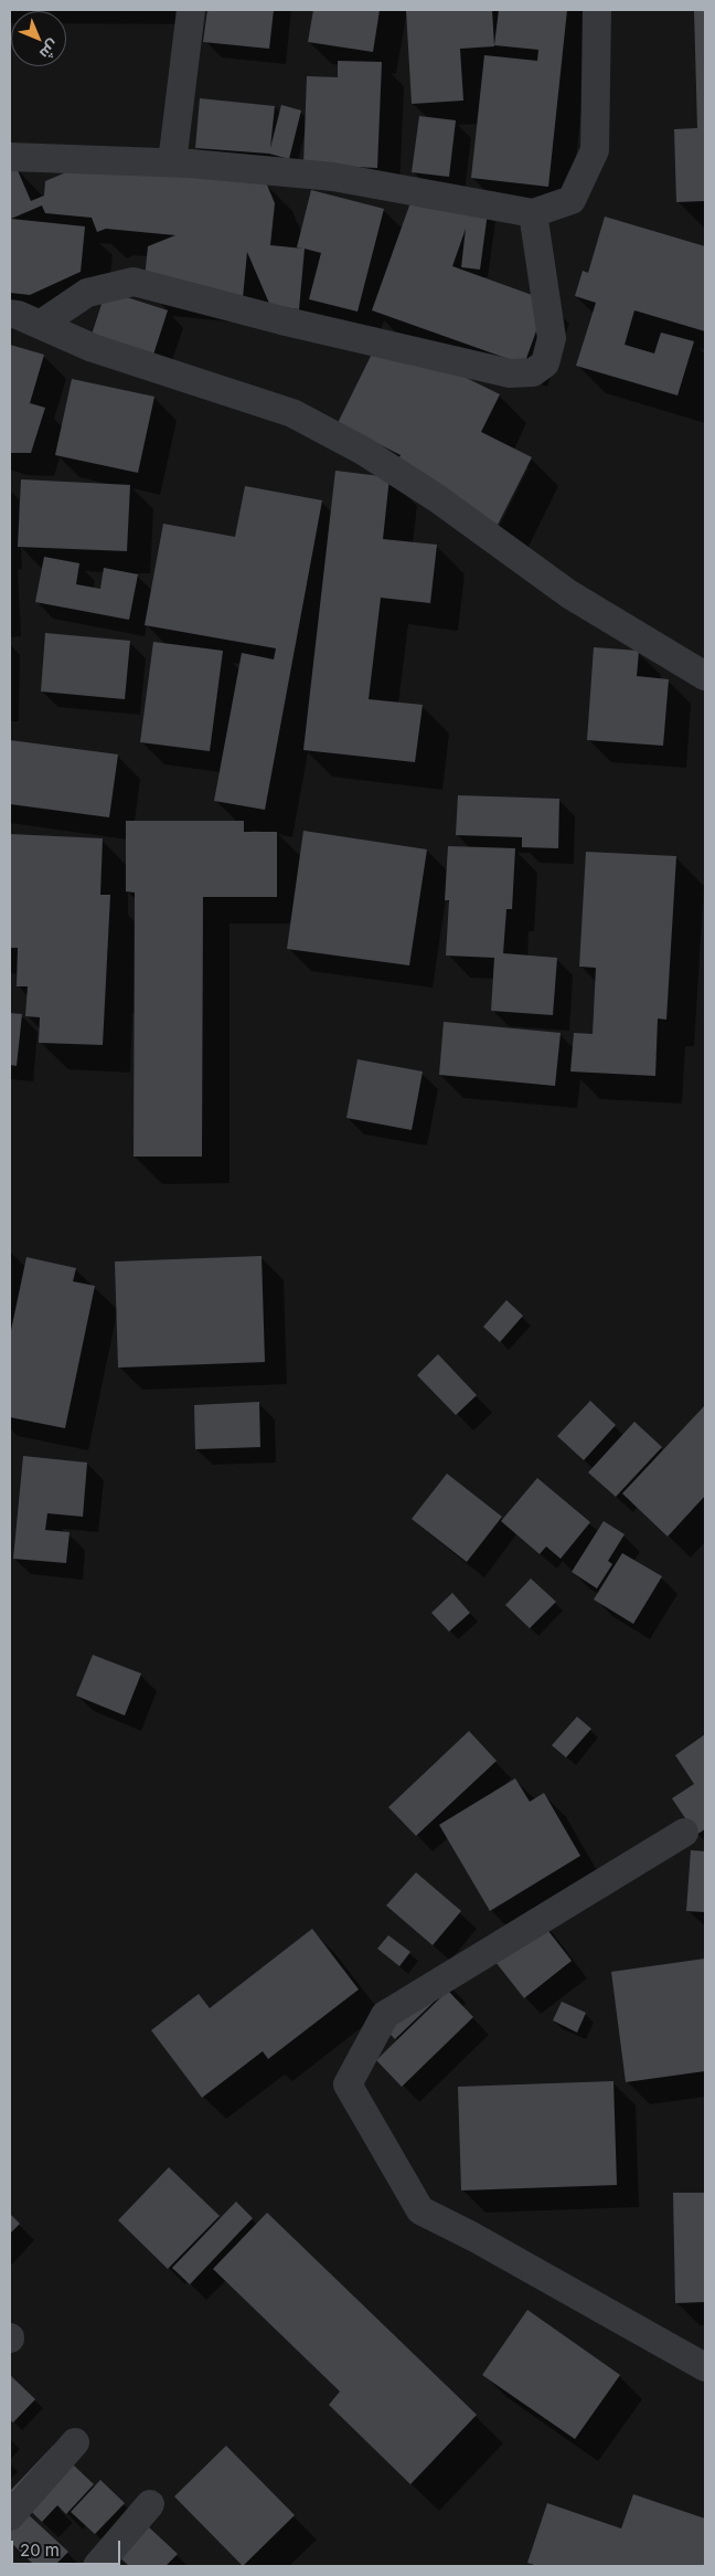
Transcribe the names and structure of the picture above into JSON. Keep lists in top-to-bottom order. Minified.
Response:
{"scale_bar":"20 m","north":"bottom right"}
